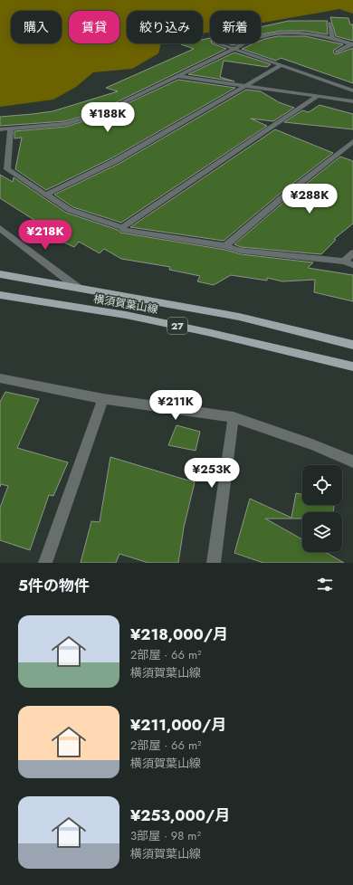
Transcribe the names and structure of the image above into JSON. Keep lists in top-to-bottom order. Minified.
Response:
{"streets":{"main road":["横須賀葉山線","27"]},"page":{"chip":["購入","賃貸","絞り込み","新着"],"price":["¥188K","¥288K","¥218K","¥211K","¥253K"],"heading":"5件の物件","list":[{"name":"¥218,000/月","note":"2部屋 · 66 m² · 横須賀葉山線"},{"name":"¥211,000/月","note":"2部屋 · 66 m² · 横須賀葉山線"},{"name":"¥253,000/月","note":"3部屋 · 98 m² · 横須賀葉山線"}]}}
